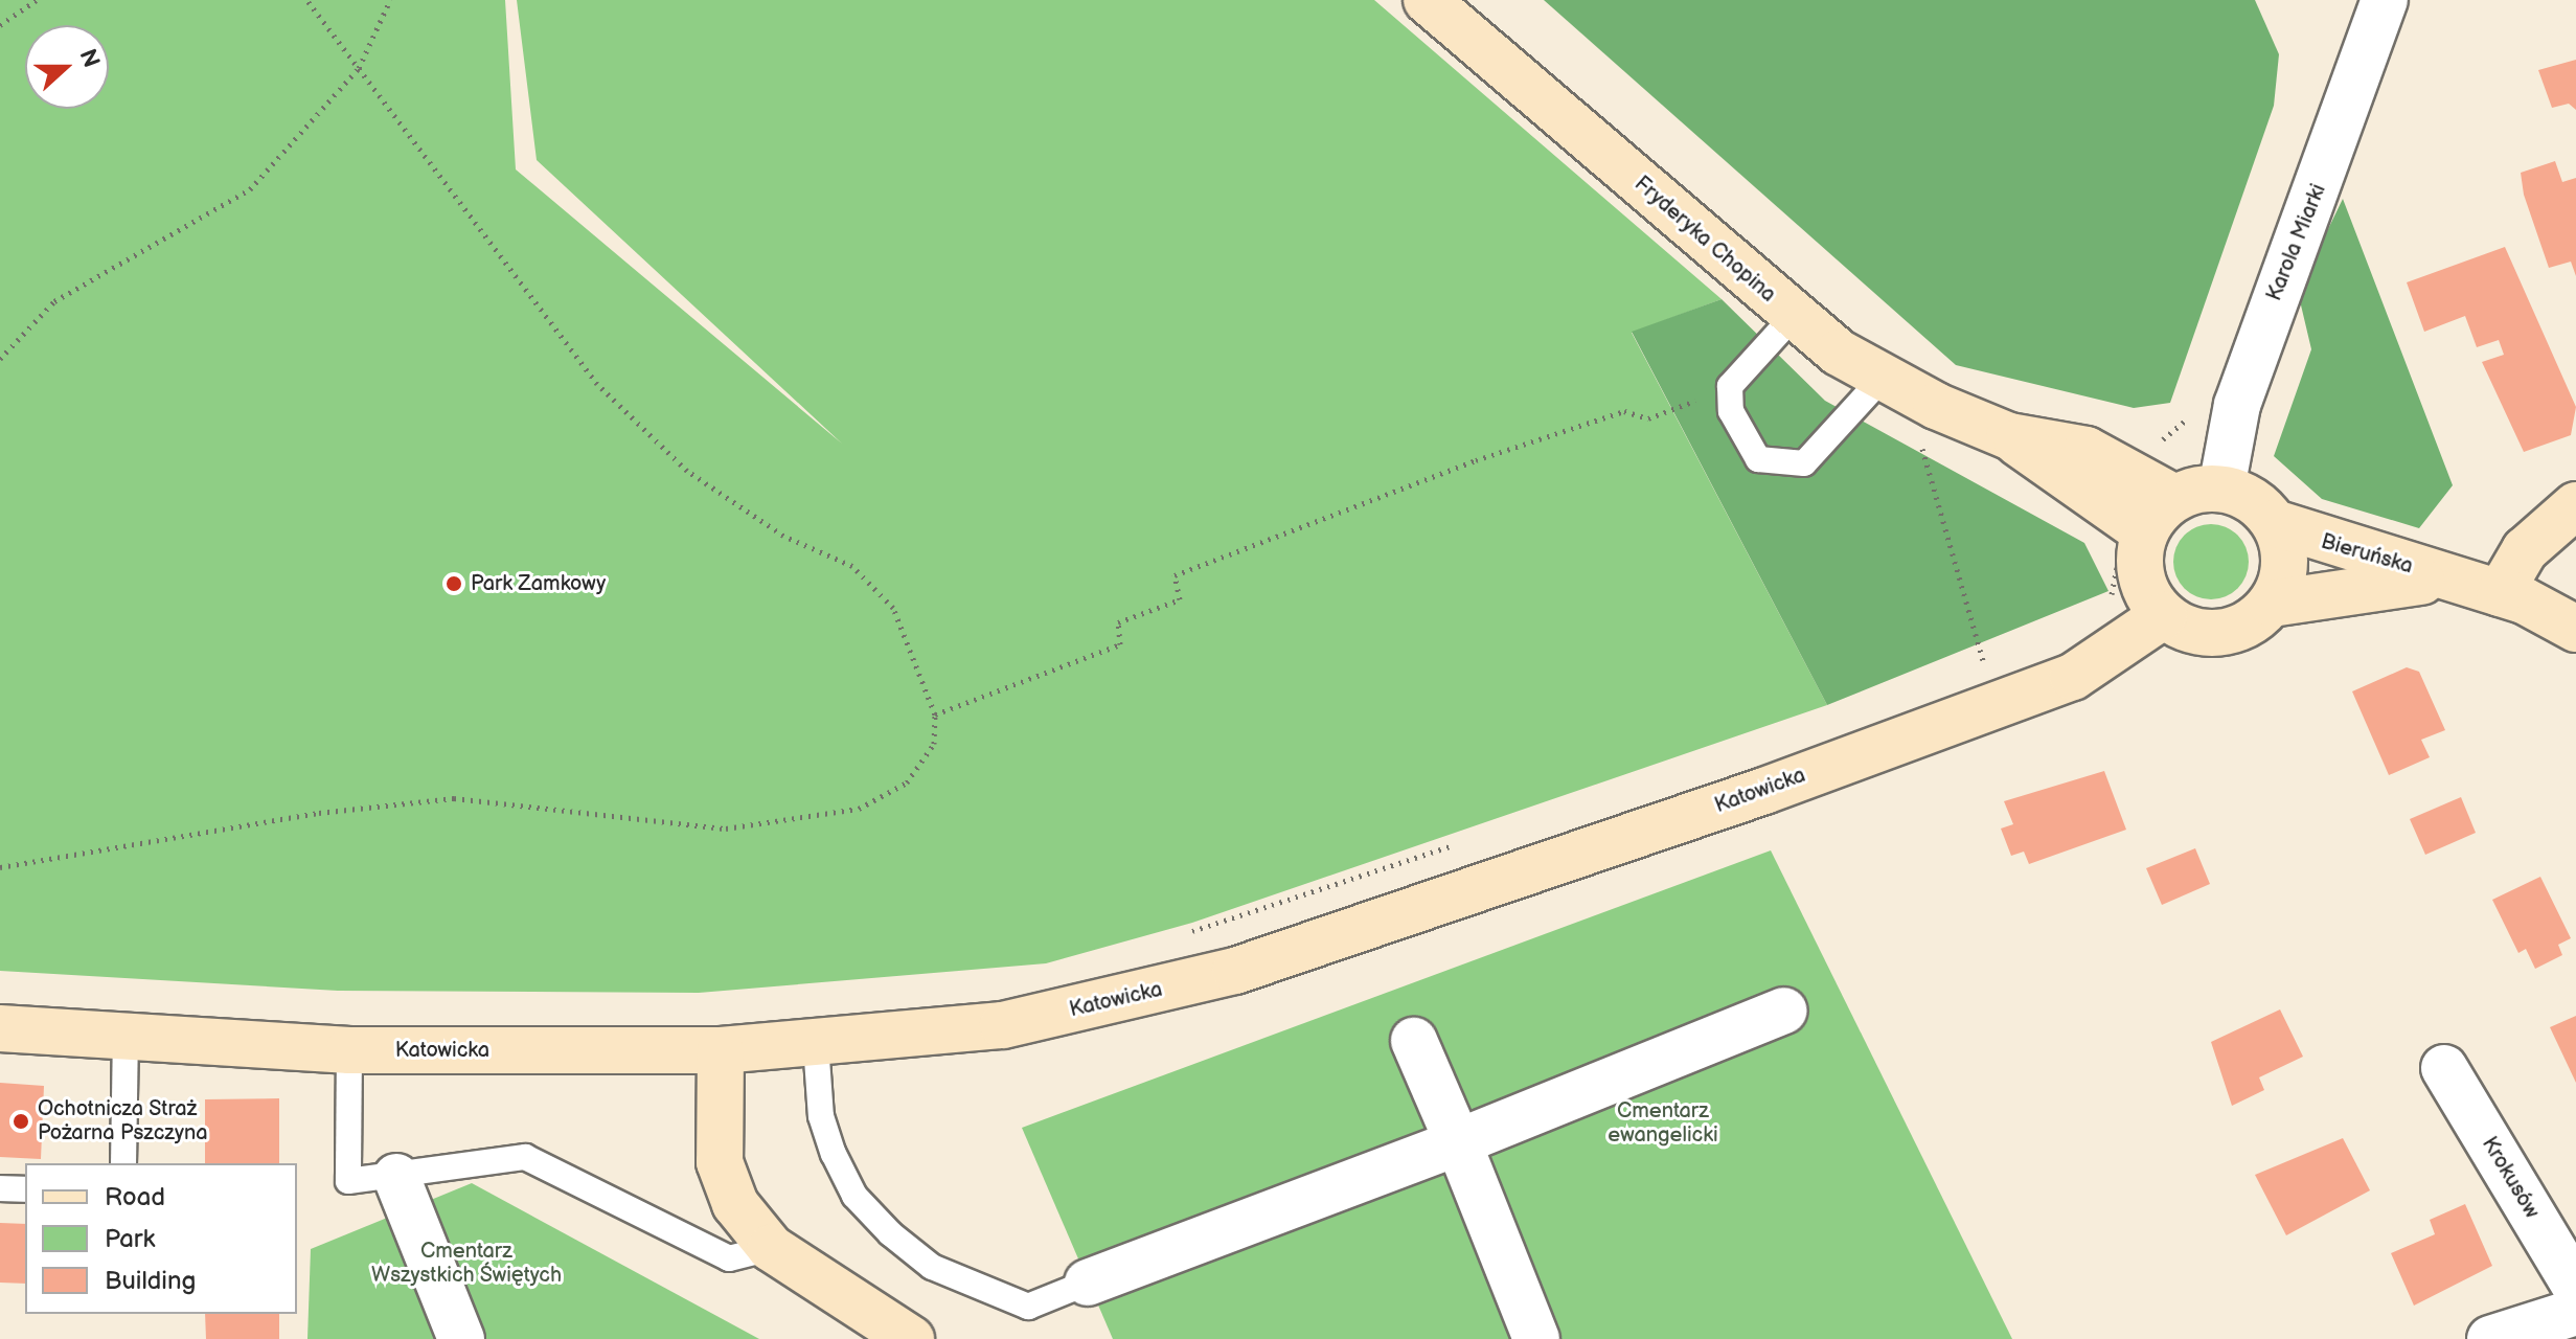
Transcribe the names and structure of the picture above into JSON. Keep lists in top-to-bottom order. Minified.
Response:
{"streets":{"street":["Fryderyka Chopina","Karola Miarki","Bieruńska","Katowicka","Krokusów"]},"crossings":[["Fryderyka Chopina","Karola Miarki"],["Fryderyka Chopina","Bieruńska"],["Fryderyka Chopina","Katowicka"],["Karola Miarki","Bieruńska"],["Karola Miarki","Katowicka"],["Bieruńska","Katowicka"]],"parks":["Cmentarz ewangelicki","Cmentarz Wszystkich Świętych"],"places":["Park Zamkowy","Ochotnicza Straż Pożarna Pszczyna"],"legend":["Road","Park","Building"],"north":"right"}
